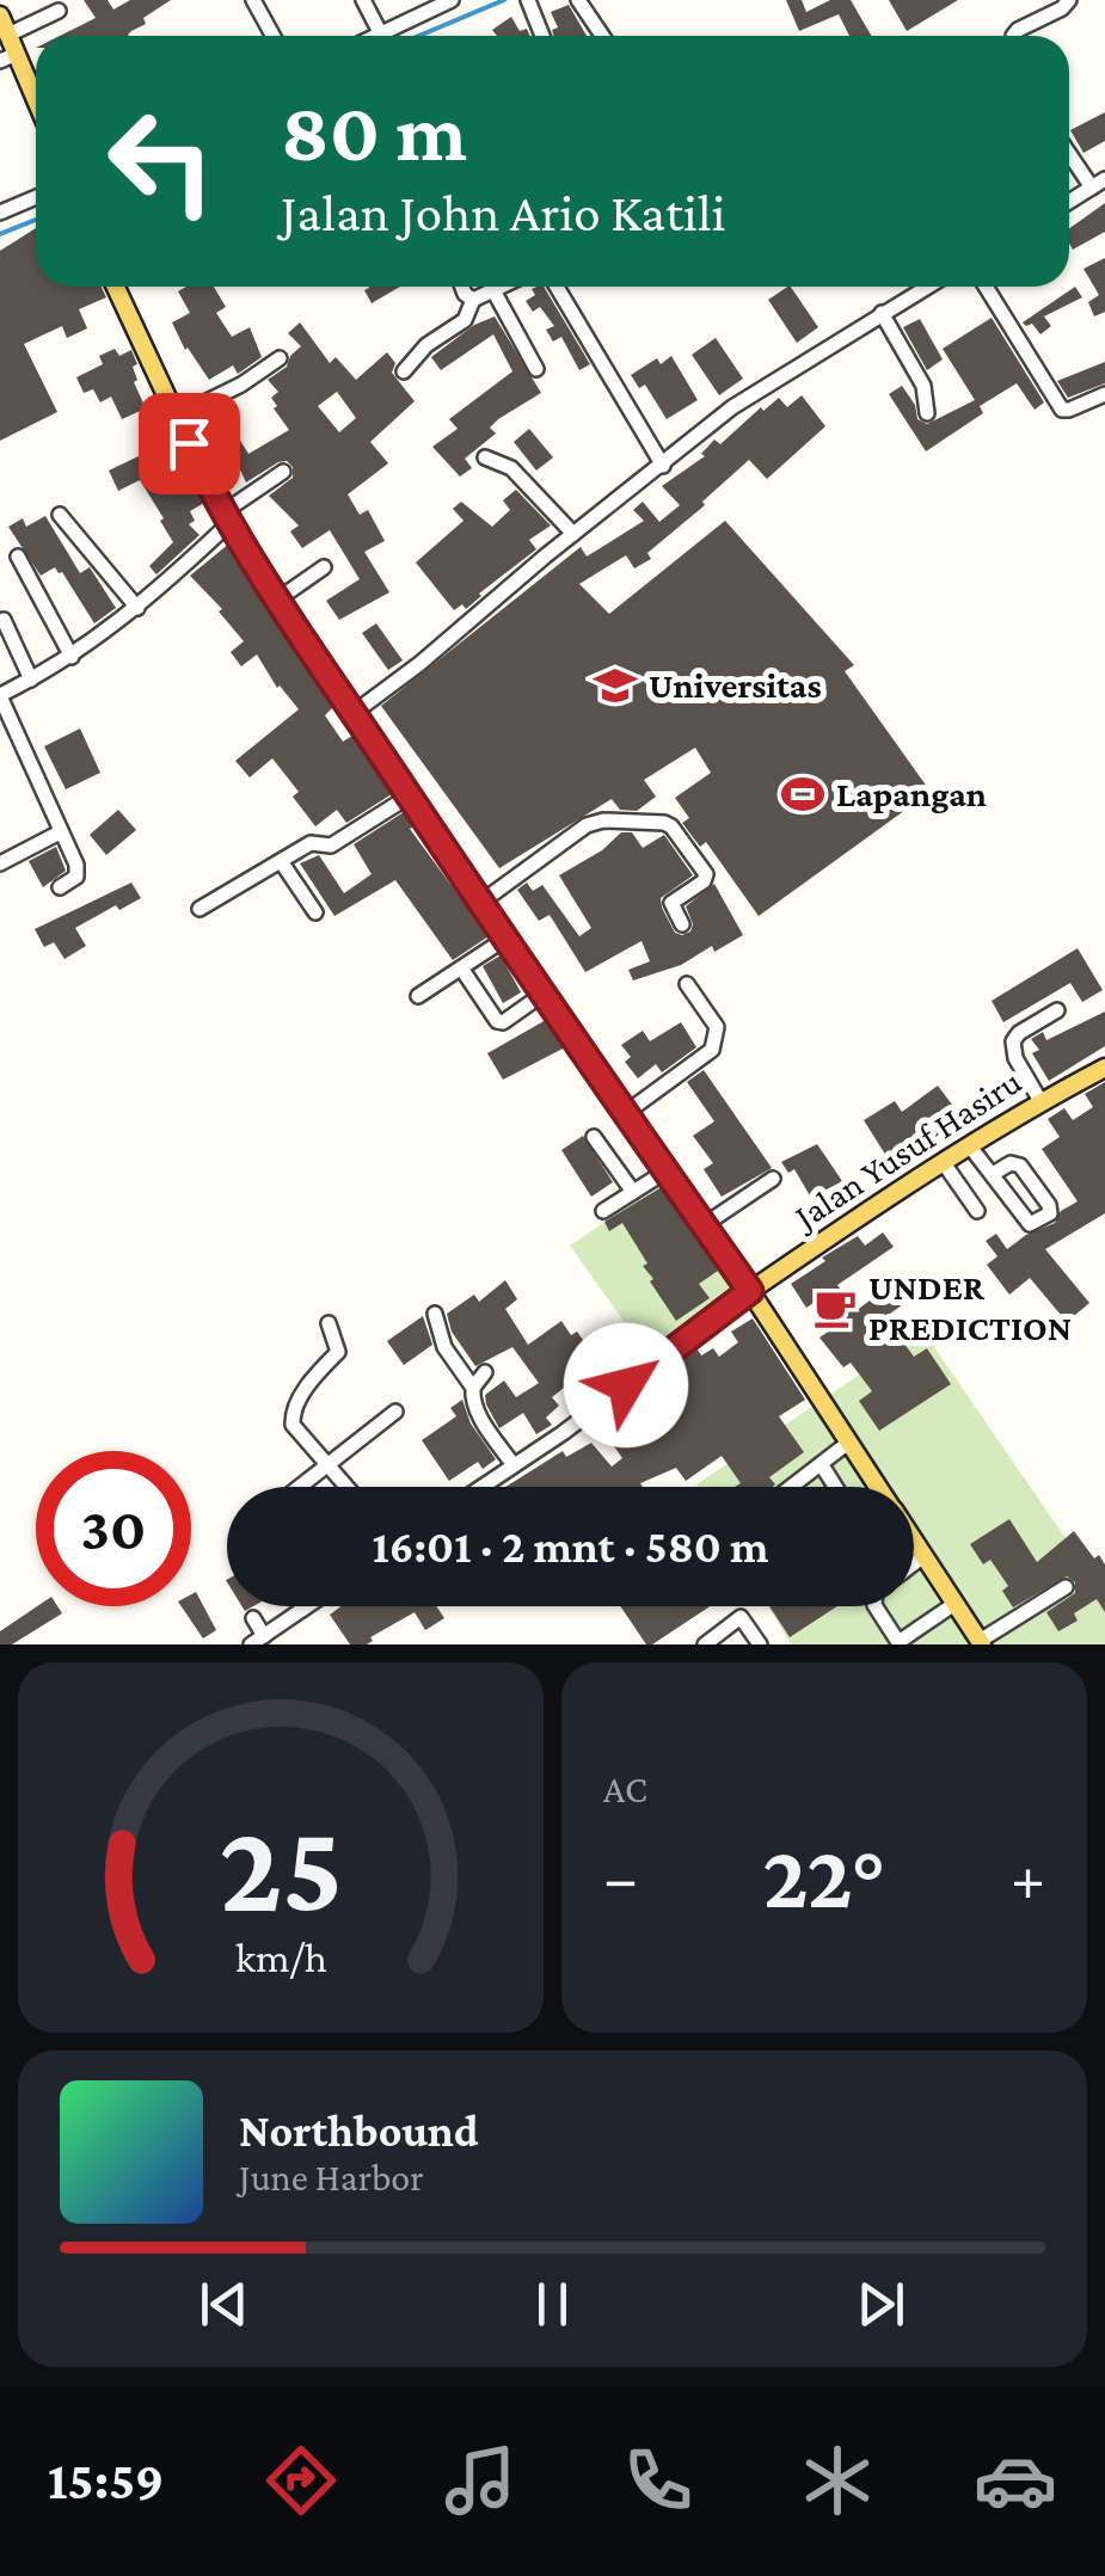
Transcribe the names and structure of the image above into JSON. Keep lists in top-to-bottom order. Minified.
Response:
{"streets":{"main road":["Jalan Yusuf Hasiru"]},"places":{"school or university":["Universitas"],"sports":["Lapangan"],"cafe":["UNDER PREDICTION"]},"page":{"turn":["80 m","Jalan John Ario Katili"],"limit":"30","trip":"16:01 · 2 mnt · 580 m","tile":"AC","heat":["−","22°","+"],"song":["Northbound","June Harbor"],"tabs":"15:59","gauge":["25","km/h"]}}
